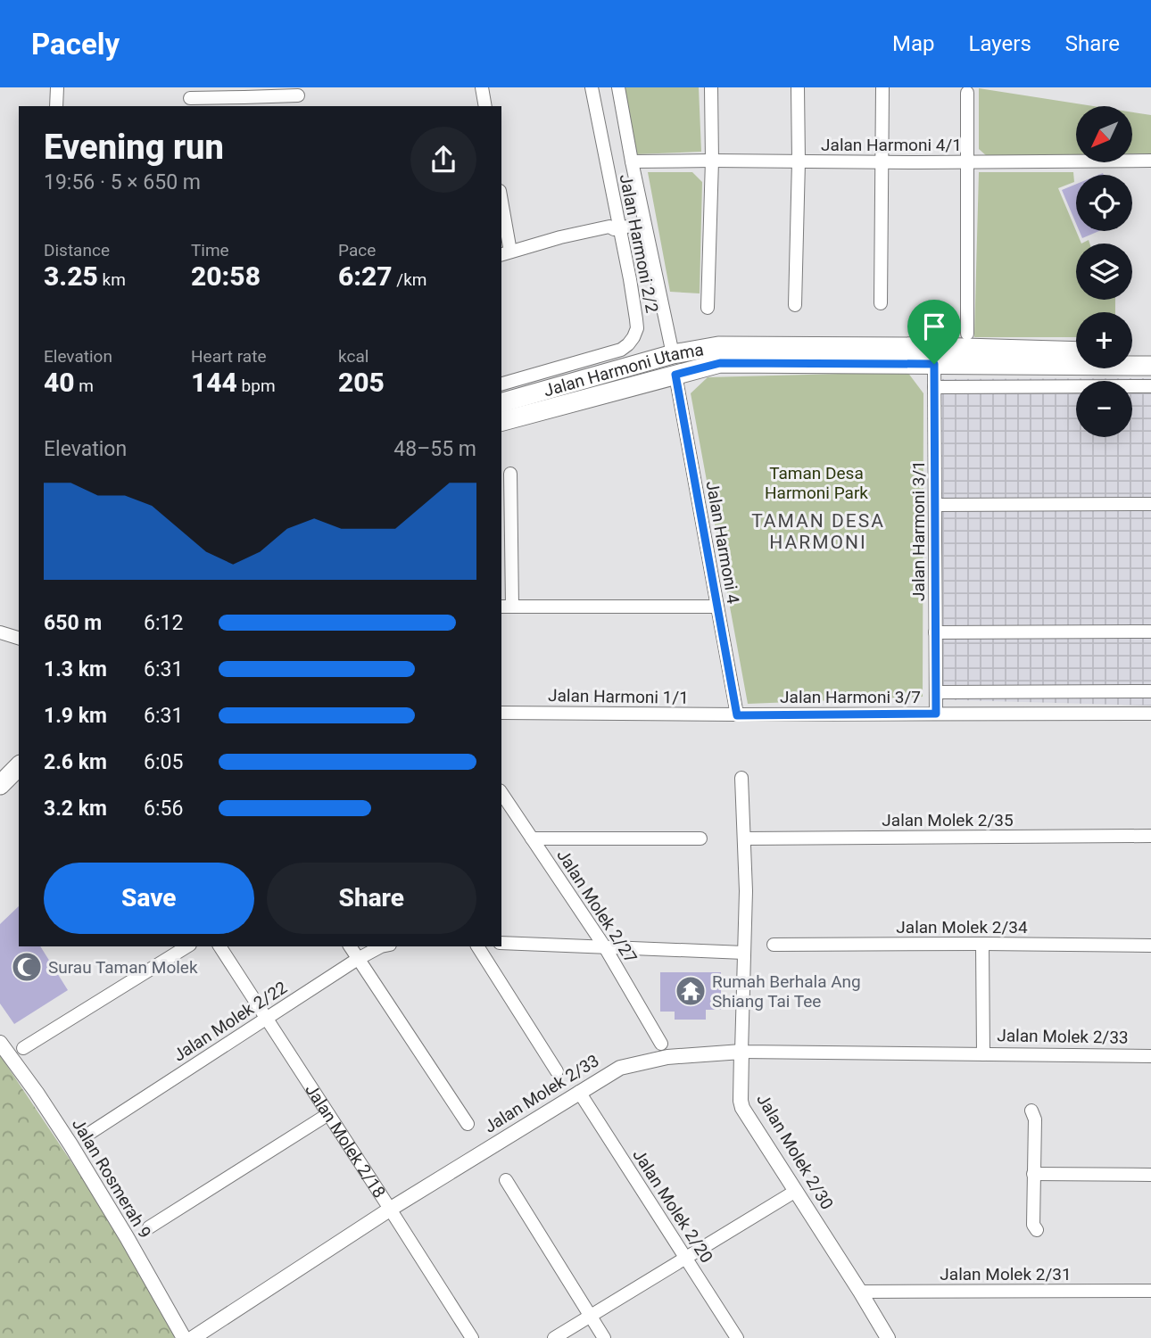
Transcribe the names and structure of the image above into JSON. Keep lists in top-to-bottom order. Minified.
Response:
{"streets":{"main road":["Jalan Harmoni Utama"],"street":["Jalan Harmoni 4/1","Jalan Harmoni 2/2","Jalan Harmoni 3/1","Jalan Harmoni 4","Jalan Harmoni 1/1","Jalan Harmoni 3/7","Jalan Molek 2/35","Jalan Molek 2/27","Jalan Molek 2/34","Jalan Molek 2/22","Jalan Molek 2/33","Jalan Molek 2/18","Jalan Molek 2/30","Jalan Rosmerah 9","Jalan Molek 2/20","Jalan Molek 2/31"]},"crossings":[["Jalan Harmoni Utama","Jalan Harmoni 3/1"],["Jalan Harmoni Utama","Jalan Harmoni 4"],["Jalan Harmoni 3/1","Jalan Harmoni 3/7"],["Jalan Harmoni 4","Jalan Harmoni 1/1"],["Jalan Harmoni 4","Jalan Harmoni 3/7"],["Jalan Harmoni 1/1","Jalan Harmoni 3/7"],["Jalan Molek 2/35","Jalan Molek 2/30"],["Jalan Molek 2/22","Jalan Molek 2/18"],["Jalan Molek 2/33","Jalan Molek 2/18"],["Jalan Molek 2/33","Jalan Molek 2/30"],["Jalan Molek 2/33","Jalan Molek 2/20"],["Jalan Molek 2/30","Jalan Molek 2/31"]],"districts":["TAMAN DESA HARMONI"],"parks":["Taman Desa Harmoni Park"],"places":{"mosque":["Surau Taman Molek"],"temple":["Rumah Berhala Ang Shiang Tai Tee"]},"north":"bottom left","page":{"header":"Pacely","nav":["Map","Layers","Share"],"map_buttons":["+","−"],"heading":["Evening run","19:56 · 5 × 650 m"],"stats":[["Distance","3.25 km"],["Time","20:58"],["Pace","6:27 /km"],["Elevation","40 m"],["Heart rate","144 bpm"],["kcal","205"]],"chart":["Elevation","48–55 m"],"list":[{"name":"650 m","note":"6:12"},{"name":"1.3 km","note":"6:31"},{"name":"1.9 km","note":"6:31"},{"name":"2.6 km","note":"6:05"},{"name":"3.2 km","note":"6:56"}],"buttons":["Save","Share"]}}
